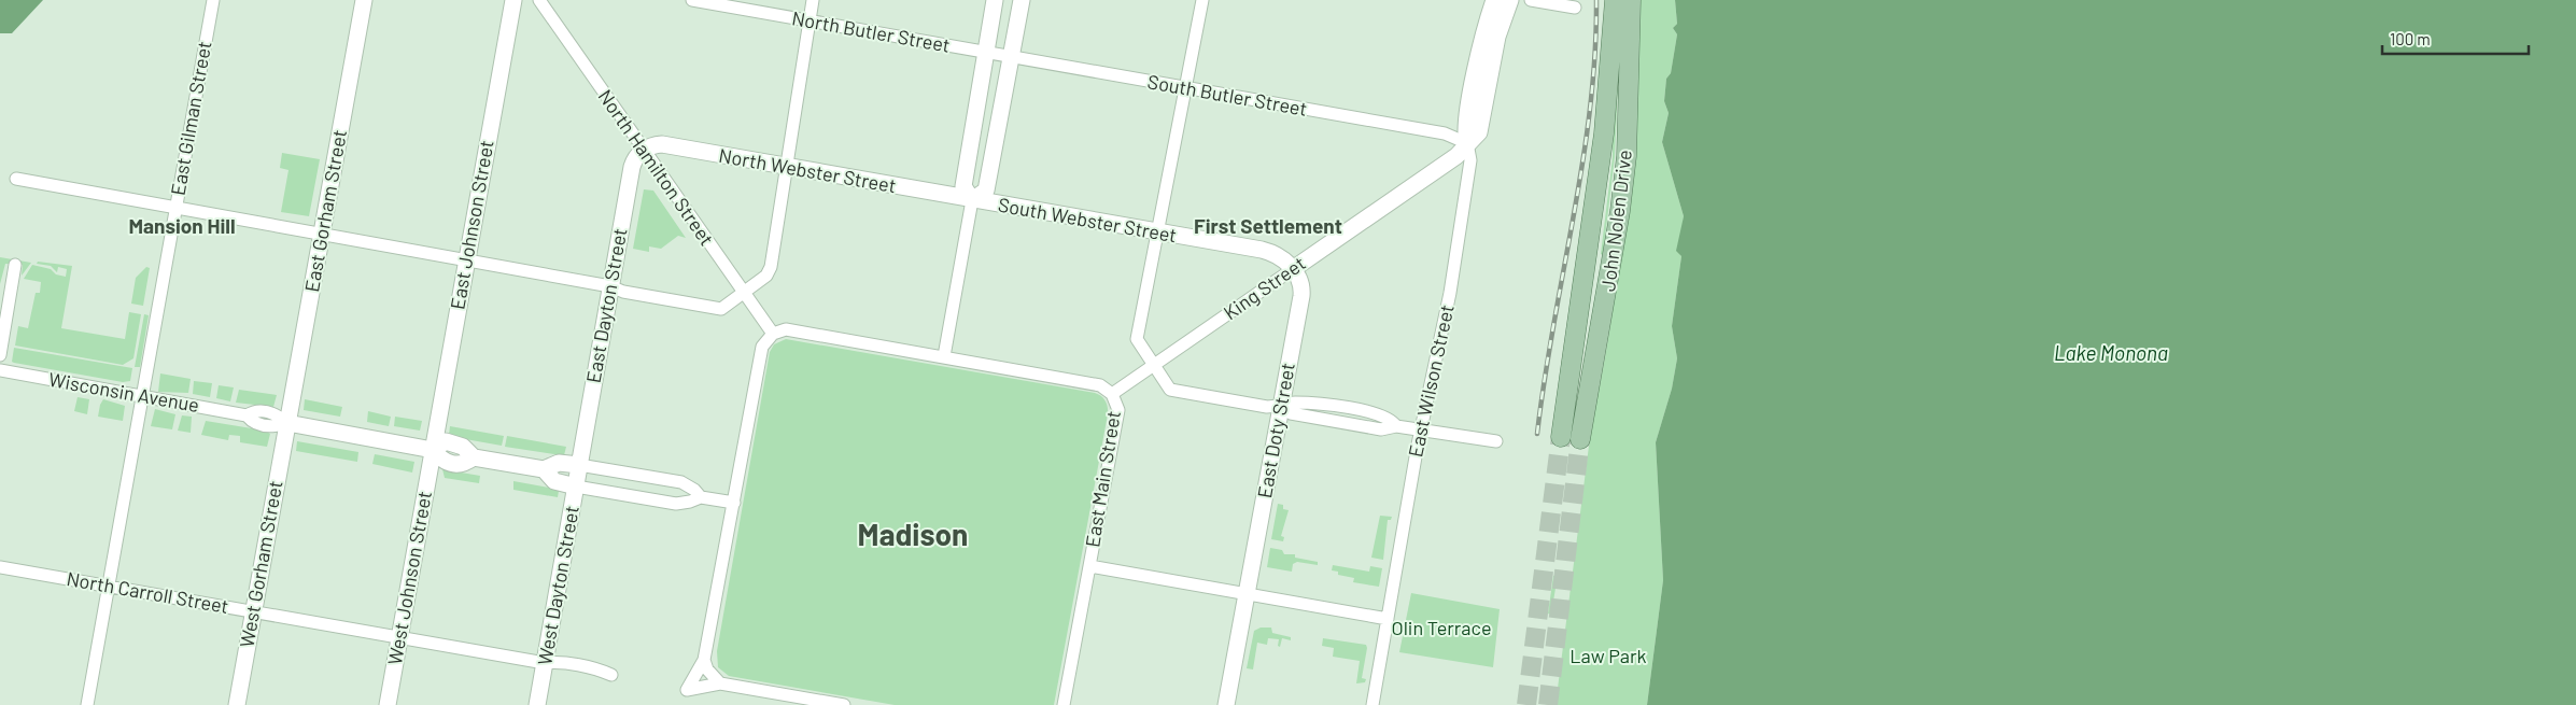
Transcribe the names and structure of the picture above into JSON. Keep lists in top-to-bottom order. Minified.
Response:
{"streets":{"main road":["John Nolen Drive"],"street":["North Butler Street","South Butler Street","East Gilman Street","North Hamilton Street","North Webster Street","East Gorham Street","South Webster Street","East Johnson Street","King Street","East Dayton Street","East Wilson Street","Wisconsin Avenue","East Doty Street","East Main Street","West Gorham Street","West Johnson Street","West Dayton Street","North Carroll Street"]},"crossings":[["North Butler Street","South Butler Street"],["South Butler Street","King Street"],["South Butler Street","East Wilson Street"],["East Gilman Street","Wisconsin Avenue"],["East Gilman Street","North Carroll Street"],["North Hamilton Street","North Webster Street"],["North Hamilton Street","East Dayton Street"],["North Webster Street","South Webster Street"],["North Webster Street","East Dayton Street"],["East Gorham Street","Wisconsin Avenue"],["East Gorham Street","West Gorham Street"],["South Webster Street","King Street"],["South Webster Street","East Doty Street"],["East Johnson Street","Wisconsin Avenue"],["East Johnson Street","West Johnson Street"],["King Street","East Wilson Street"],["King Street","East Doty Street"],["King Street","East Main Street"],["East Dayton Street","Wisconsin Avenue"],["East Dayton Street","West Dayton Street"],["Wisconsin Avenue","West Gorham Street"],["Wisconsin Avenue","West Johnson Street"],["Wisconsin Avenue","West Dayton Street"],["West Gorham Street","North Carroll Street"],["West Johnson Street","North Carroll Street"],["West Dayton Street","North Carroll Street"]],"districts":["Mansion Hill","First Settlement","Madison"],"water":["Lake Monona"],"parks":["Olin Terrace","Law Park"],"scale_bar":"100 m"}
